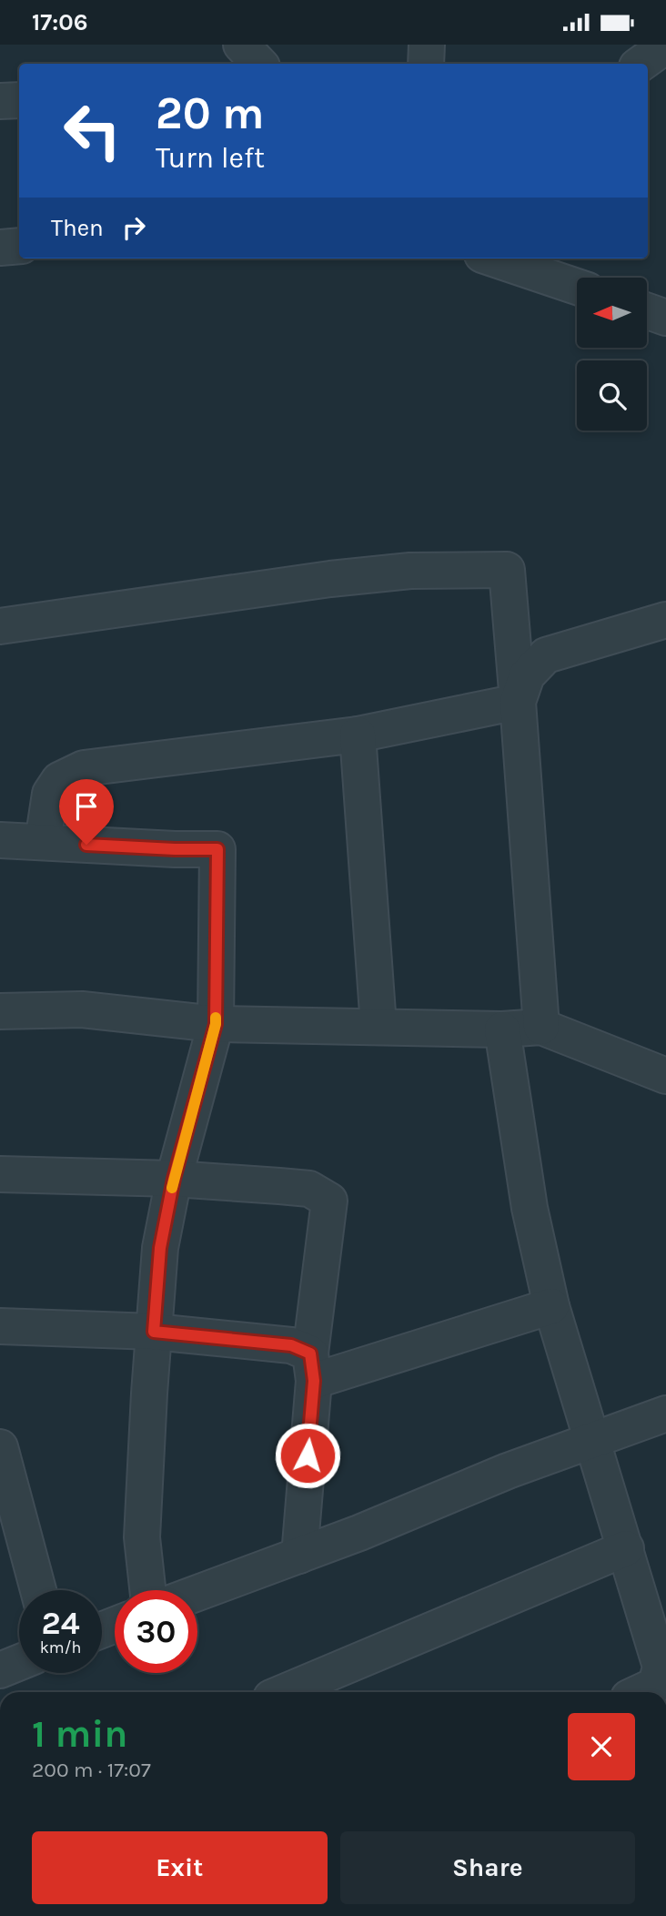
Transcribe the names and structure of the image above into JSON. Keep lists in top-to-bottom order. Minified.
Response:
{"north":"left","page":{"status":"17:06","turn":["20 m","Turn left"],"then":"Then","speed":"24 km/h","limit":"30","heading":["1 min","200 m · 17:07"],"buttons":["Exit","Share"]}}
